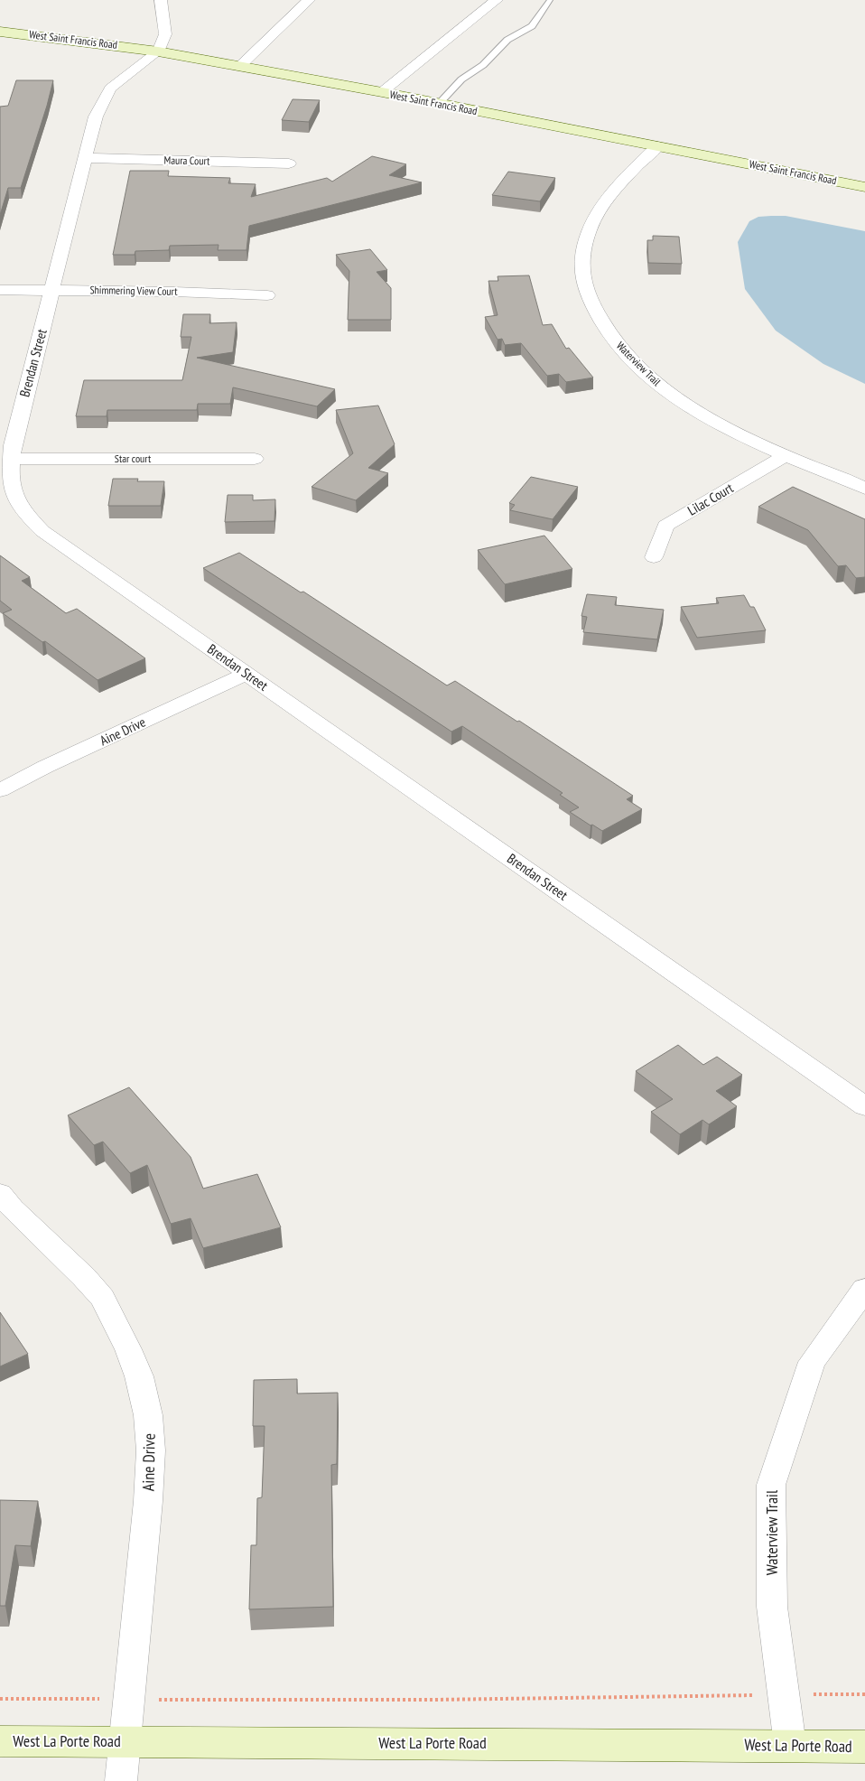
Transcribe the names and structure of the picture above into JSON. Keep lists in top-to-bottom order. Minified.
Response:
{"streets":{"street":["West Saint Francis Road","Maura Court","Shimmering View Court","Brendan Street","Waterview Trail","Star court","Lilac Court","Aine Drive","West La Porte Road"]},"crossings":[["West Saint Francis Road","Brendan Street"],["West Saint Francis Road","Waterview Trail"],["Maura Court","Brendan Street"],["Shimmering View Court","Brendan Street"],["Brendan Street","Star court"],["Brendan Street","Aine Drive"],["Waterview Trail","Lilac Court"],["Waterview Trail","West La Porte Road"],["Aine Drive","West La Porte Road"]]}
